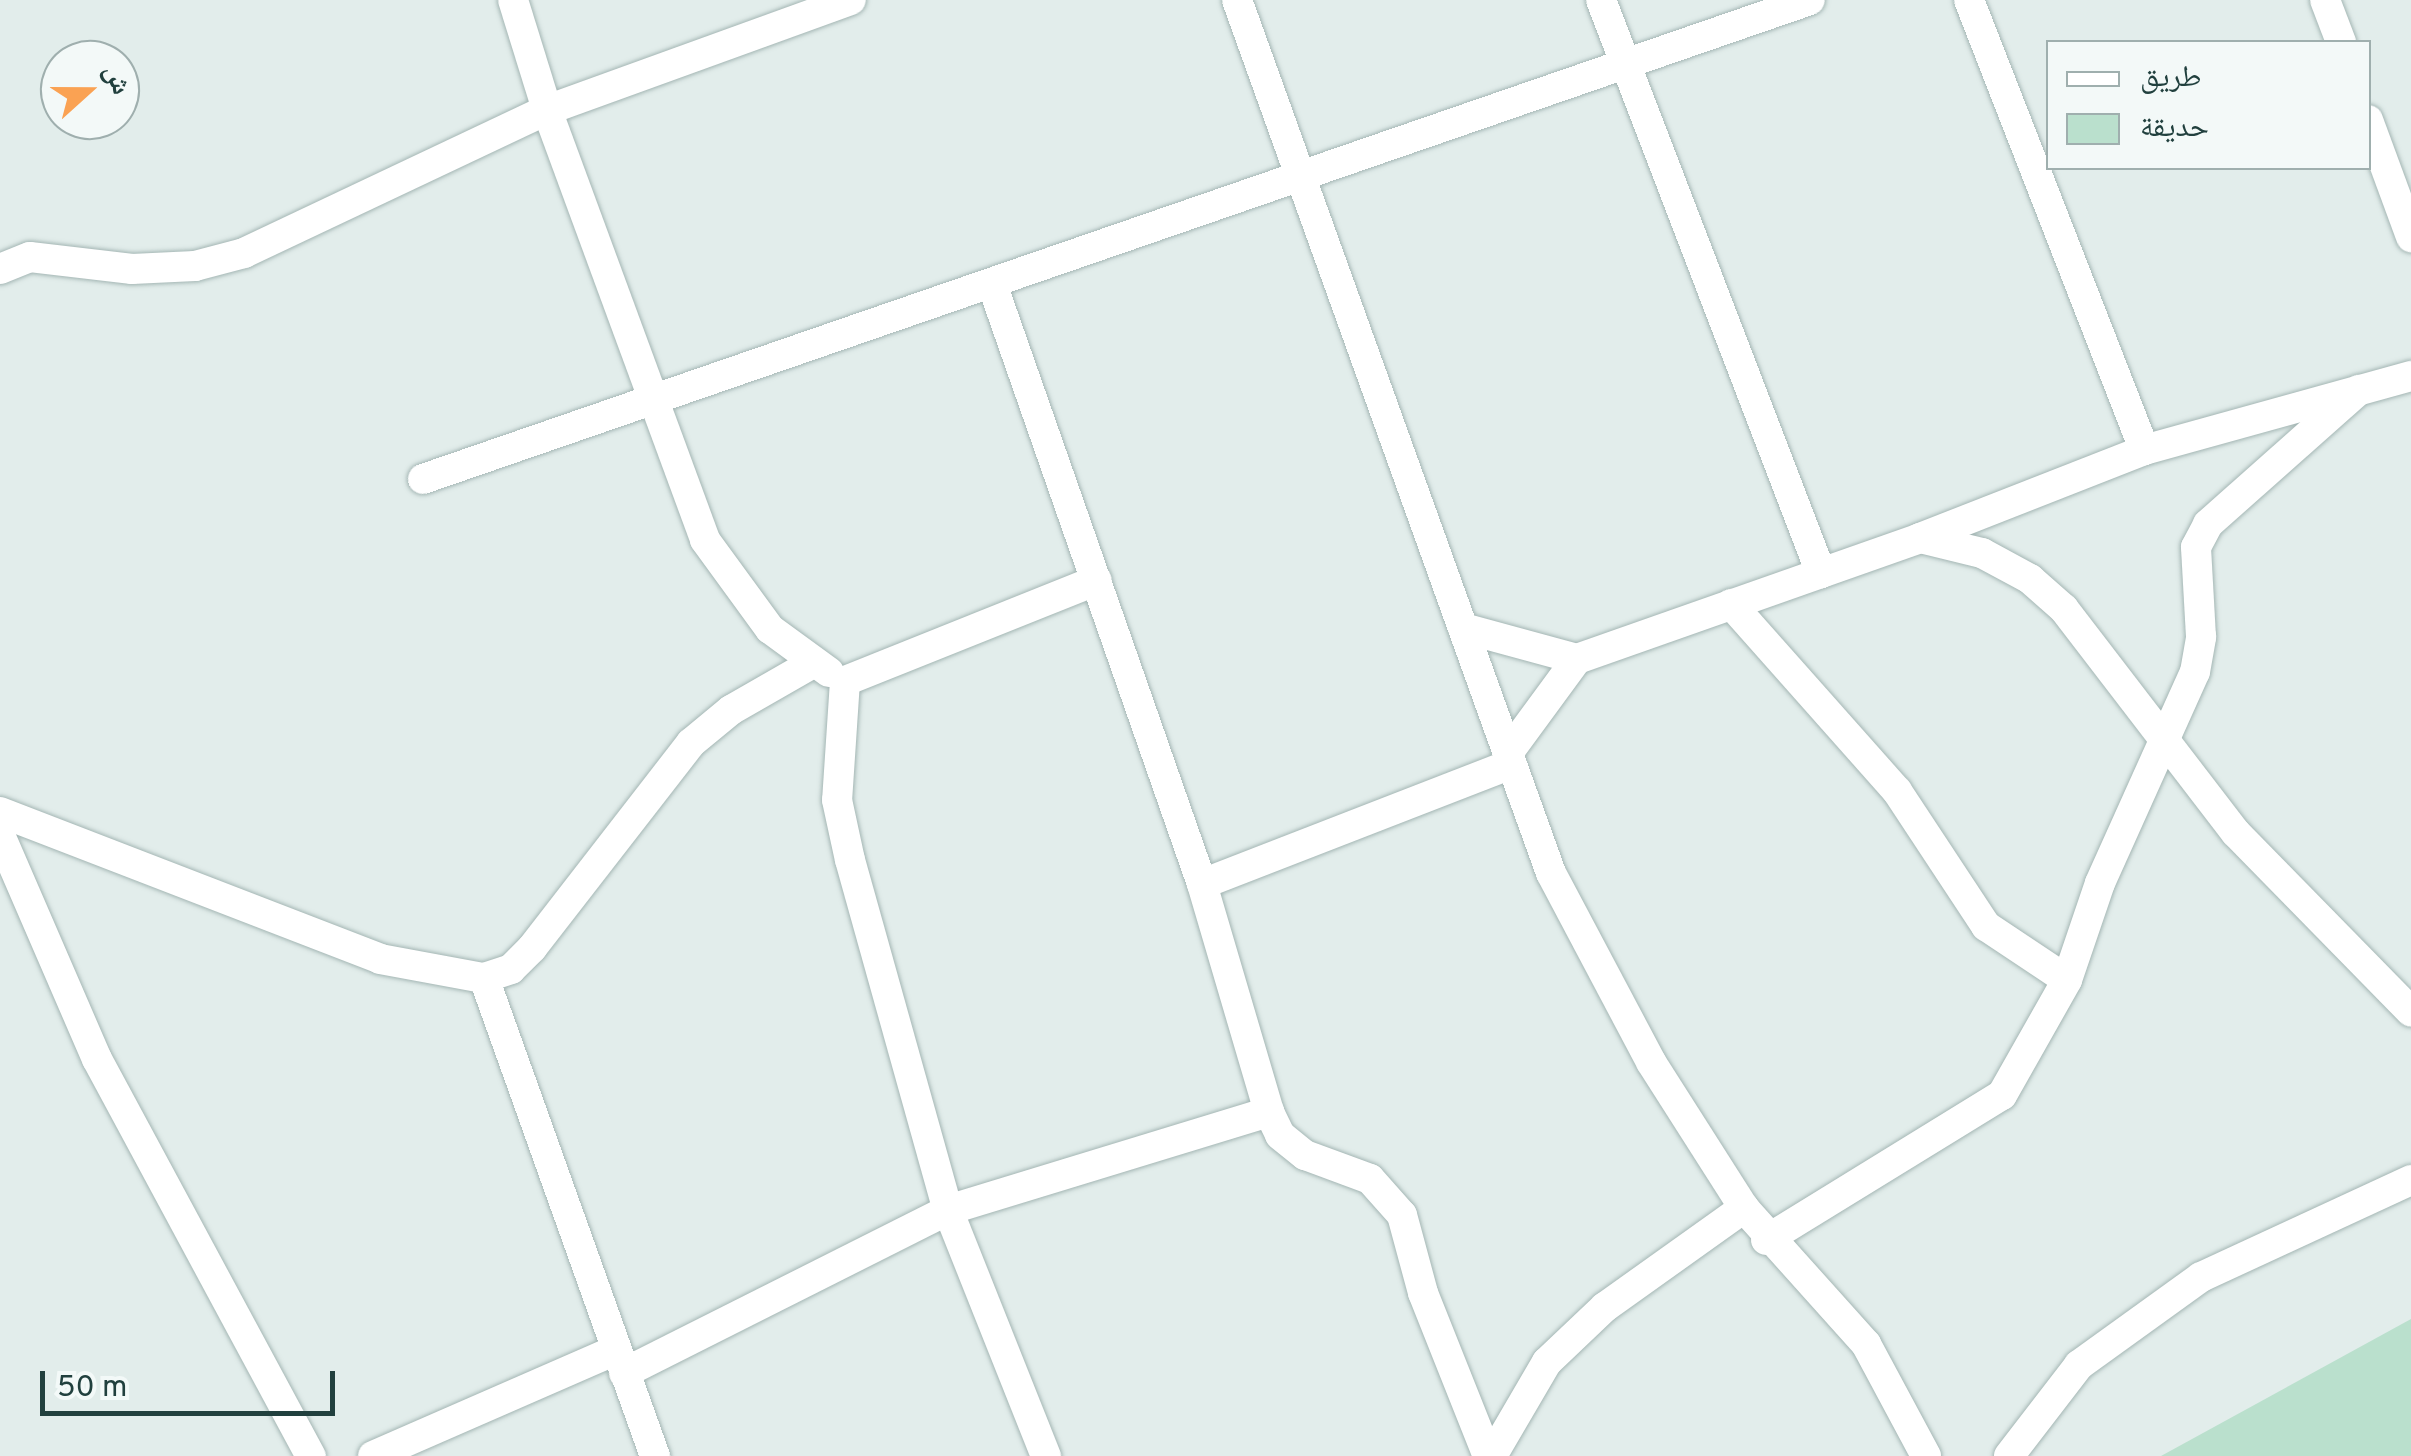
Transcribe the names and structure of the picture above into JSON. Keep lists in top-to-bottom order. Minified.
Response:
{"legend":["طريق","حديقة"],"scale_bar":"50 m","north":"right"}
